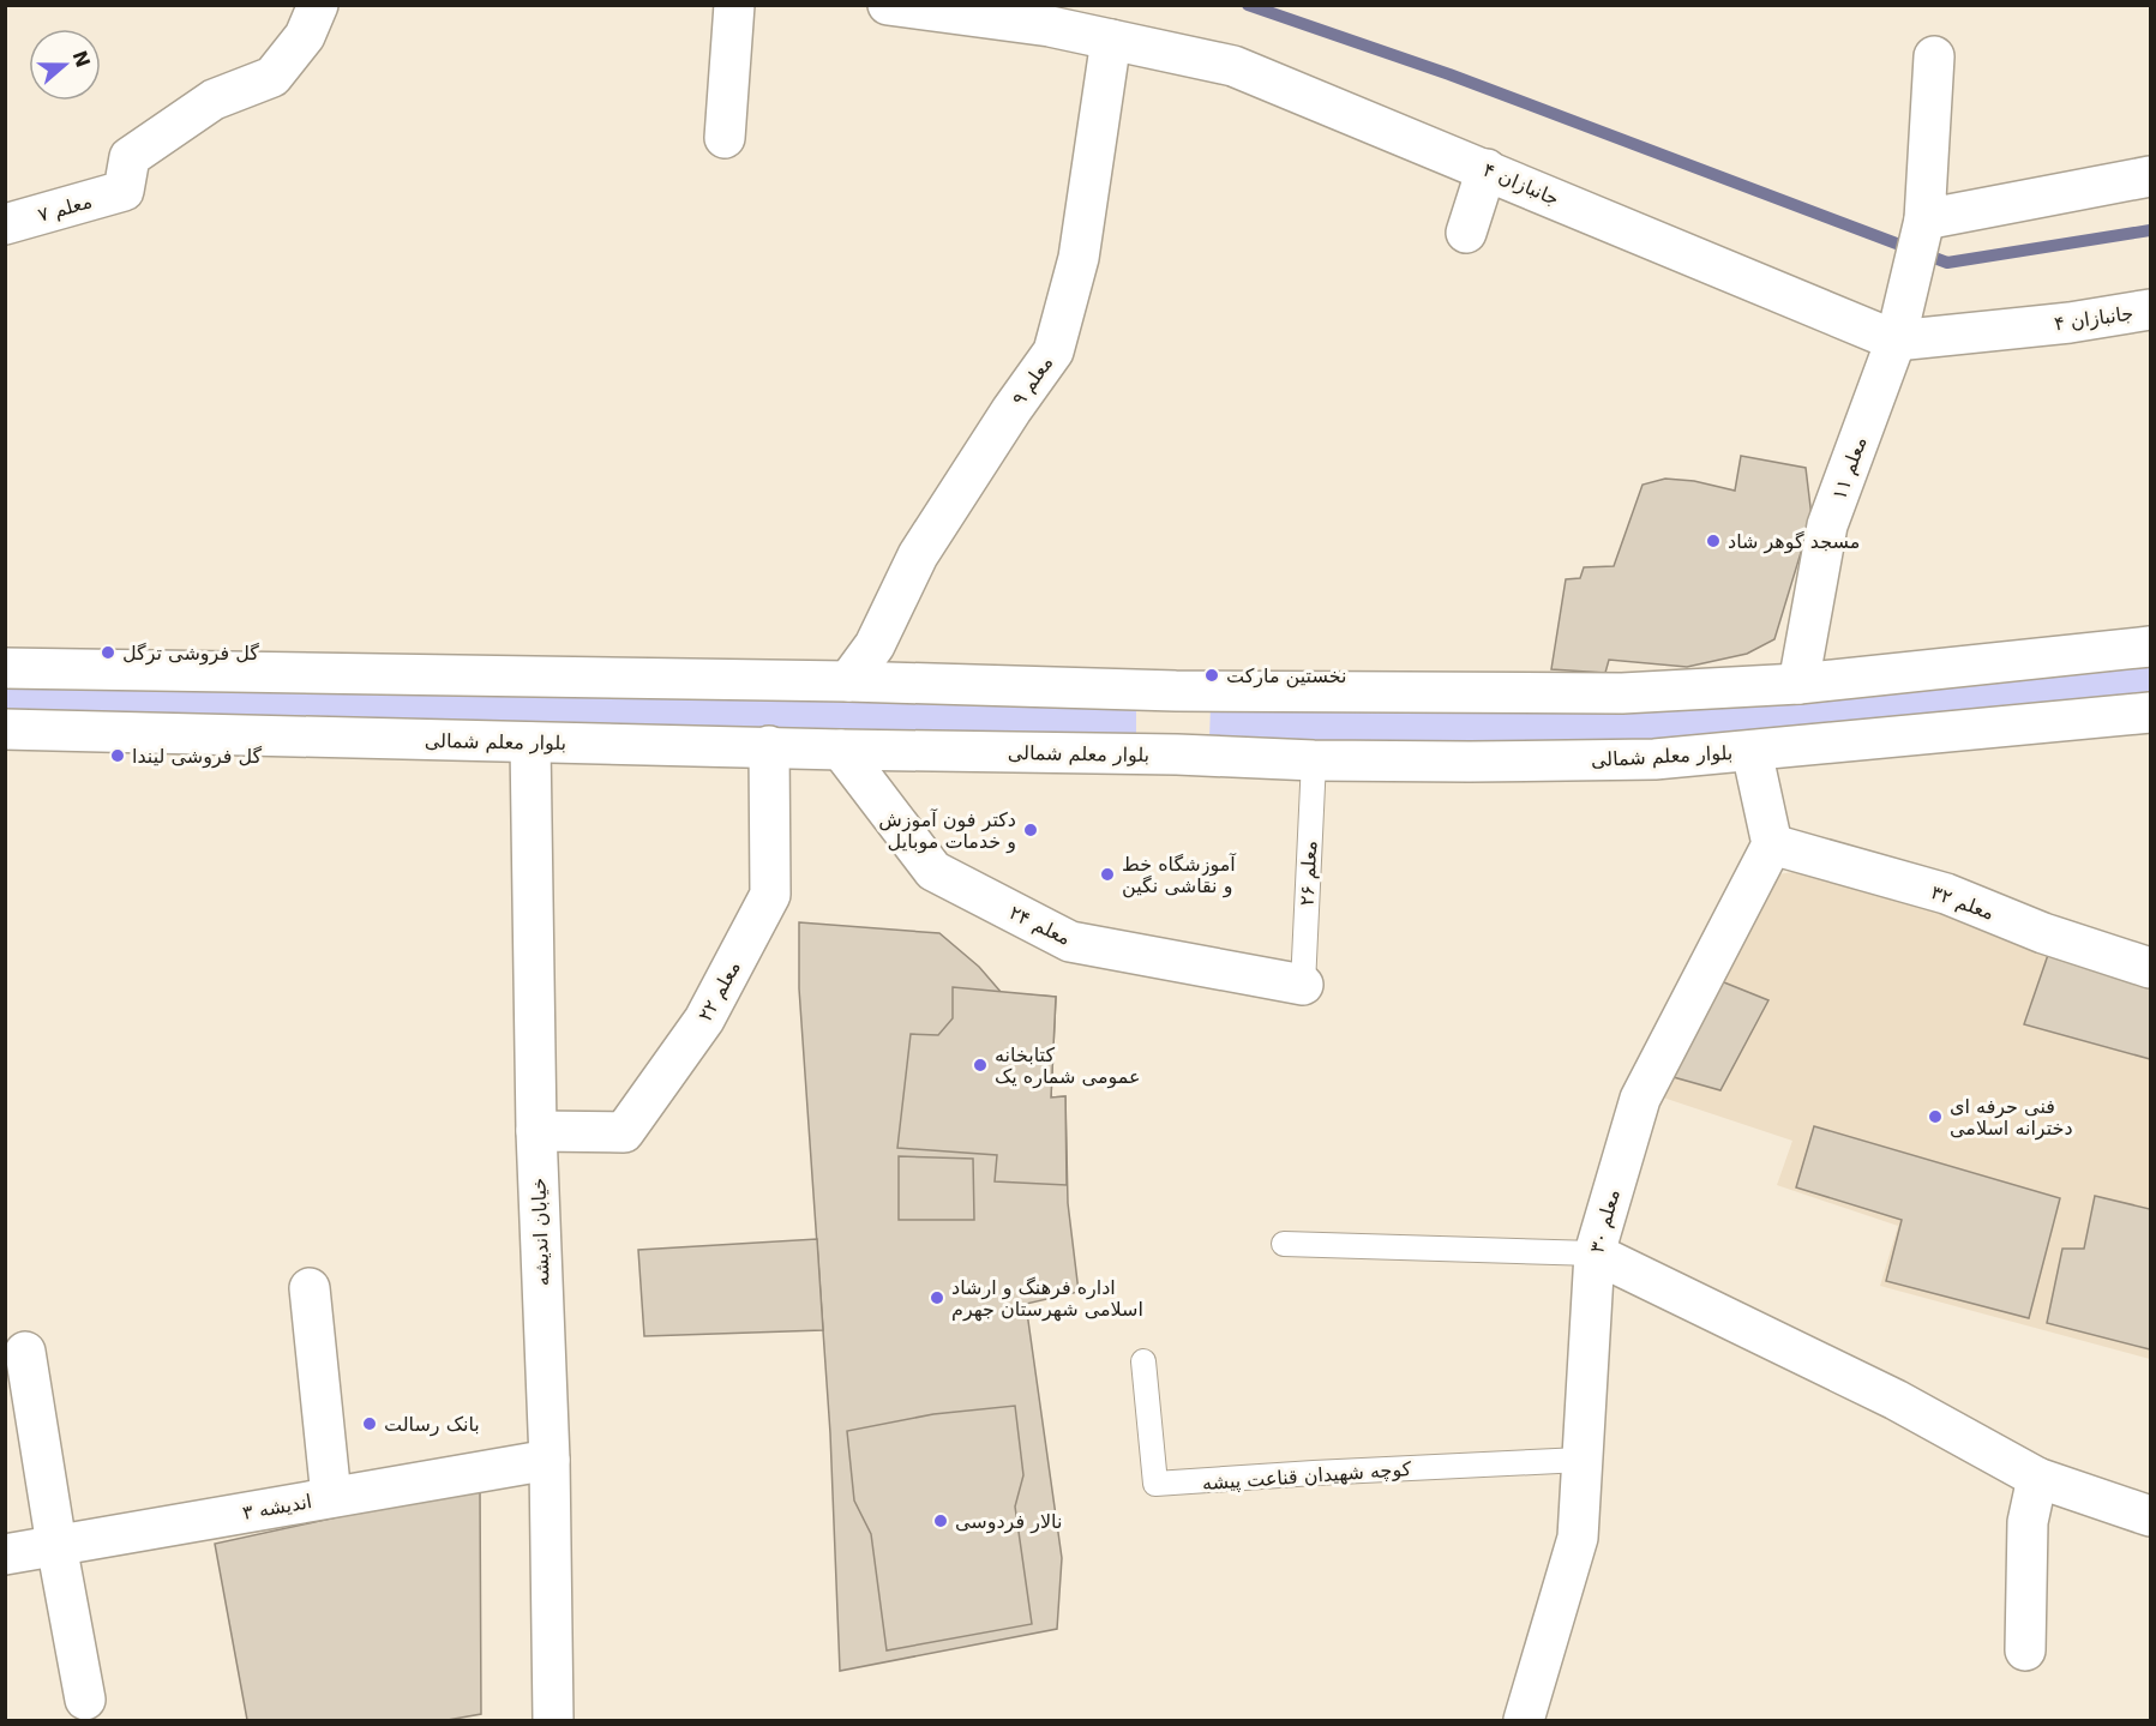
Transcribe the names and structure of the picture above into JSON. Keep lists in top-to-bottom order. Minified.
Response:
{"streets":{"street":["جانبازان ۴","معلم ۷","معلم ۹","معلم ۱۱","بلوار معلم شمالی","معلم ۳۲","معلم ۲۴","معلم ۲۲","معلم ۳۰","خیابان اندیشه","اندیشه ۳"],"lane":["معلم ۲۶","کوچه شهیدان قناعت پیشه"]},"crossings":[["جانبازان ۴","معلم ۹"],["جانبازان ۴","معلم ۱۱"],["بلوار معلم شمالی","معلم ۲۶"],["بلوار معلم شمالی","معلم ۲۴"],["بلوار معلم شمالی","معلم ۲۲"],["بلوار معلم شمالی","خیابان اندیشه"],["معلم ۲۶","معلم ۲۴"],["معلم ۳۲","معلم ۳۰"],["معلم ۲۲","خیابان اندیشه"],["معلم ۳۰","کوچه شهیدان قناعت پیشه"],["خیابان اندیشه","اندیشه ۳"]],"places":["مسجد گوهر شاد","گل فروشی ترگل","نخستین مارکت","گل فروشی لیندا","دکتر فون آموزش و خدمات موبایل","آموزشگاه خط و نقاشی نگین","کتابخانه عمومی شماره یک","فنی حرفه ای دخترانه اسلامی","اداره فرهنگ و ارشاد اسلامی شهرستان جهرم","بانک رسالت","نالار فردوسی"],"north":"right"}
